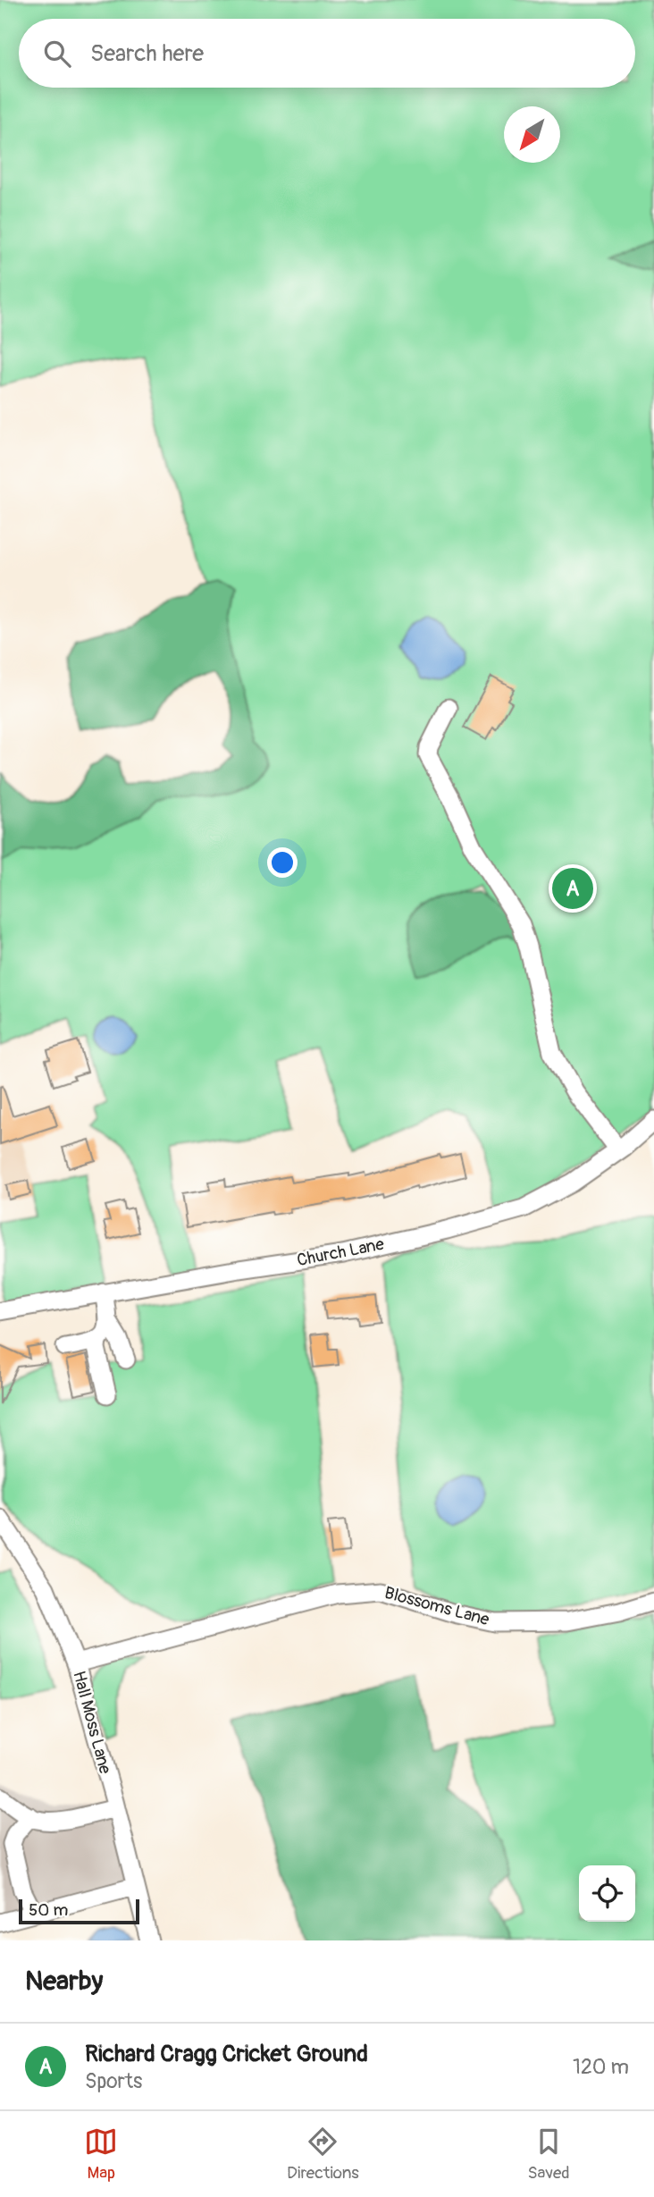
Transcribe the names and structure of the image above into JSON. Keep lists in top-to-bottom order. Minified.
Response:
{"streets":{"street":["Church Lane","Blossoms Lane","Hall Moss Lane"]},"crossings":[["Blossoms Lane","Hall Moss Lane"]],"scale_bar":"50 m","north":"bottom left","page":{"search":"Search here","pins":"A","scale":"50 m","heading":"Nearby","list":[{"mark":"A","name":"Richard Cragg Cricket Ground","note":"Sports","value":"120 m"}],"nav":["Map","Directions","Saved"]}}
